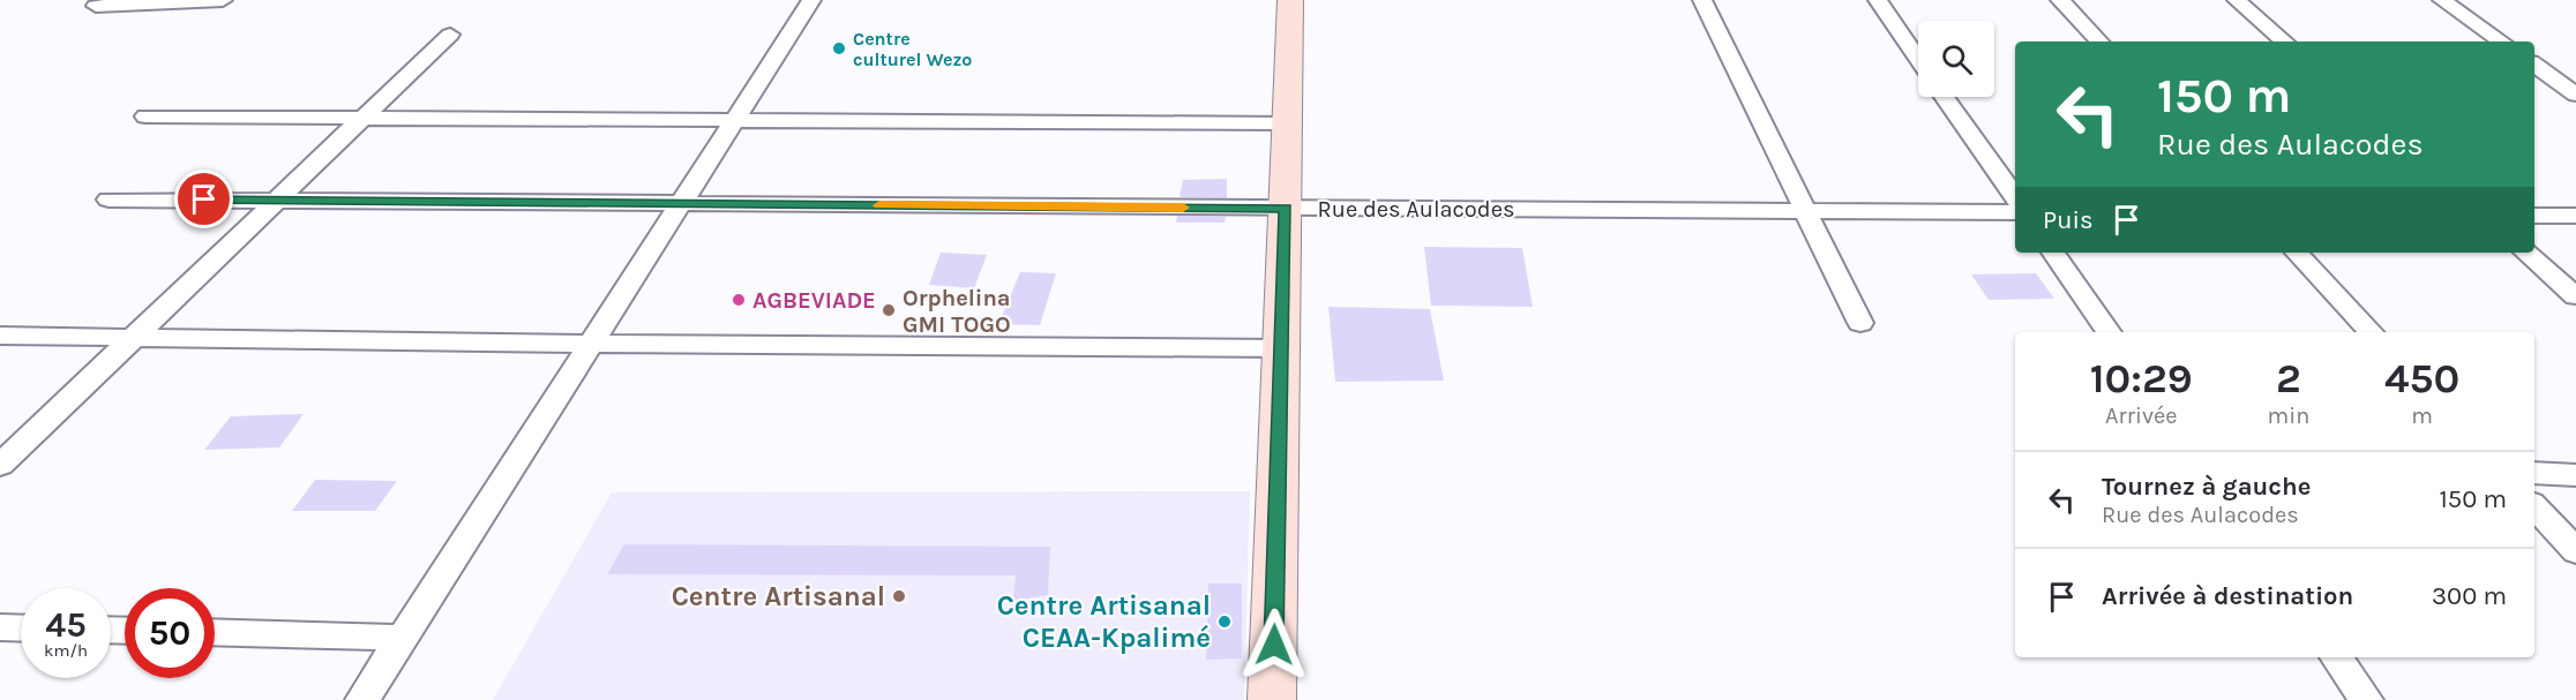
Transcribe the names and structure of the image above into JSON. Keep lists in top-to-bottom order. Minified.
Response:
{"streets":{"street":["Rue des Aulacodes"]},"places":["Centre culturel Wezo","AGBEVIADE","Orphelina GMI TOGO","Centre Artisanal","Centre Artisanal CEAA-Kpalimé"],"page":{"turn":["150 m","Rue des Aulacodes"],"then":"Puis","eta":["10:29","Arrivée","2","min","450","m"],"list":[{"name":"Tournez à gauche","note":"Rue des Aulacodes","value":"150 m"},{"name":"Arrivée à destination","value":"300 m"}],"speed":"45 km/h","limit":"50"}}
